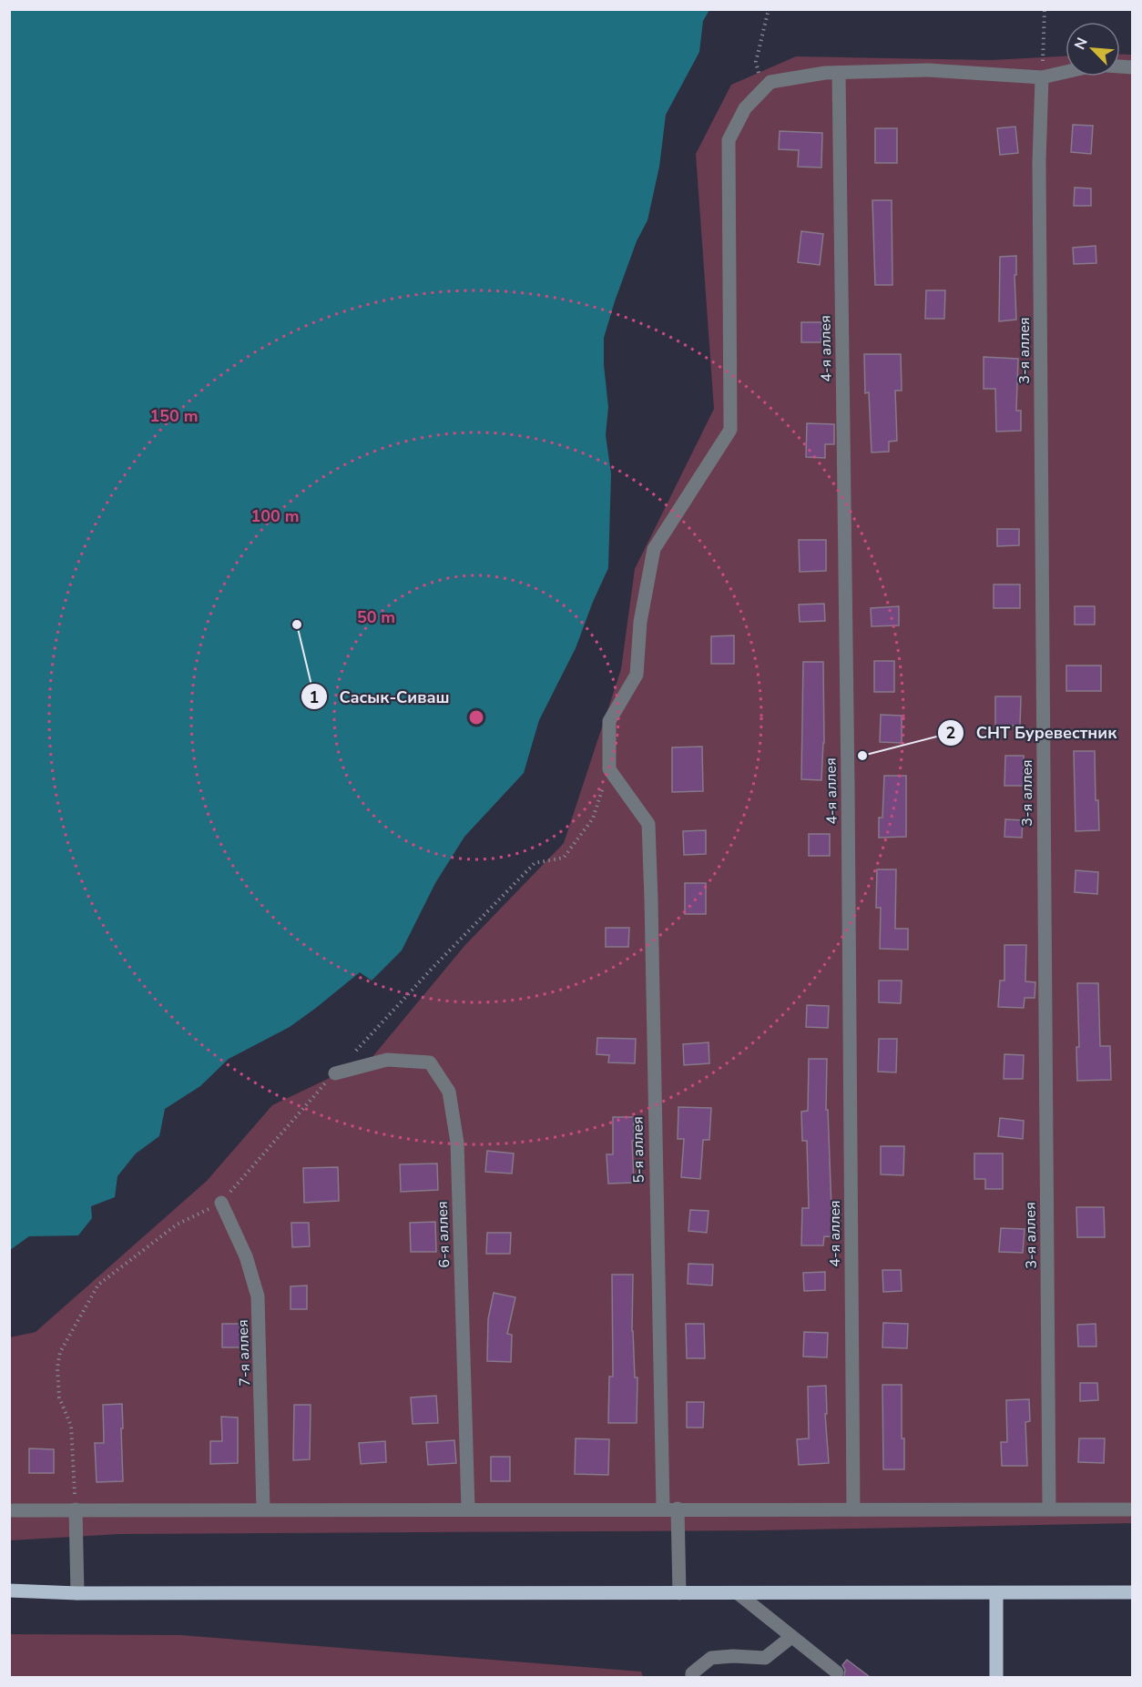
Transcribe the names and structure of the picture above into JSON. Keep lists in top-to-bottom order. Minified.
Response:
{"streets":{"lane":["4-я аллея","3-я аллея","5-я аллея","6-я аллея","7-я аллея"]},"places":["Сасык-Сиваш","СНТ Буревестник"],"north":"top left","rings":["150 m","100 m","50 m"]}
